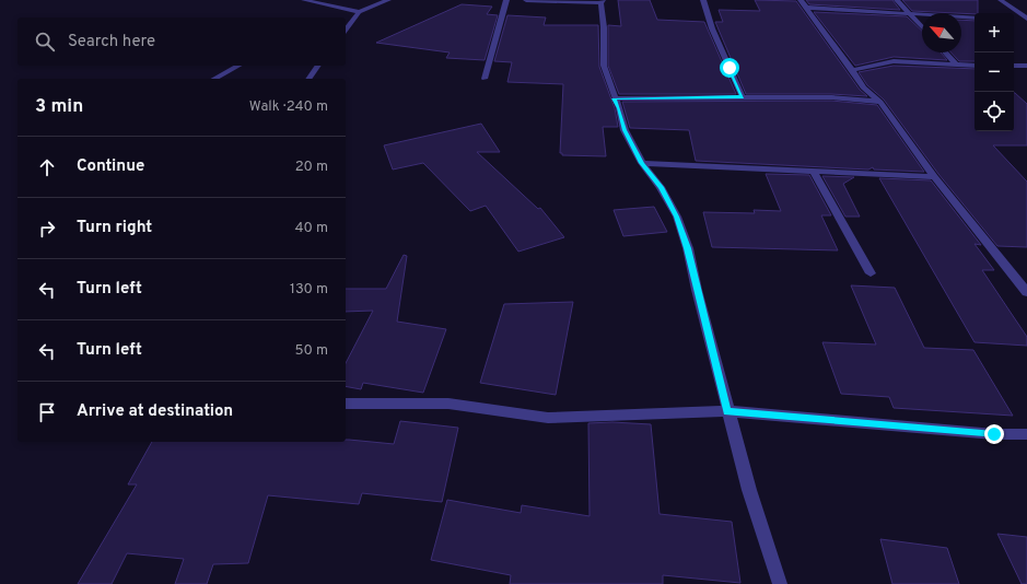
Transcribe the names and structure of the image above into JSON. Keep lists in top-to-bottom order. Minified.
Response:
{"north":"top left","page":{"map_buttons":["+","−"],"search":"Search here","heading":["3 min","Walk · 240 m"],"list":[["Continue","20 m"],["Turn right","40 m"],["Turn left","130 m"],["Turn left","50 m"],"Arrive at destination"]}}
